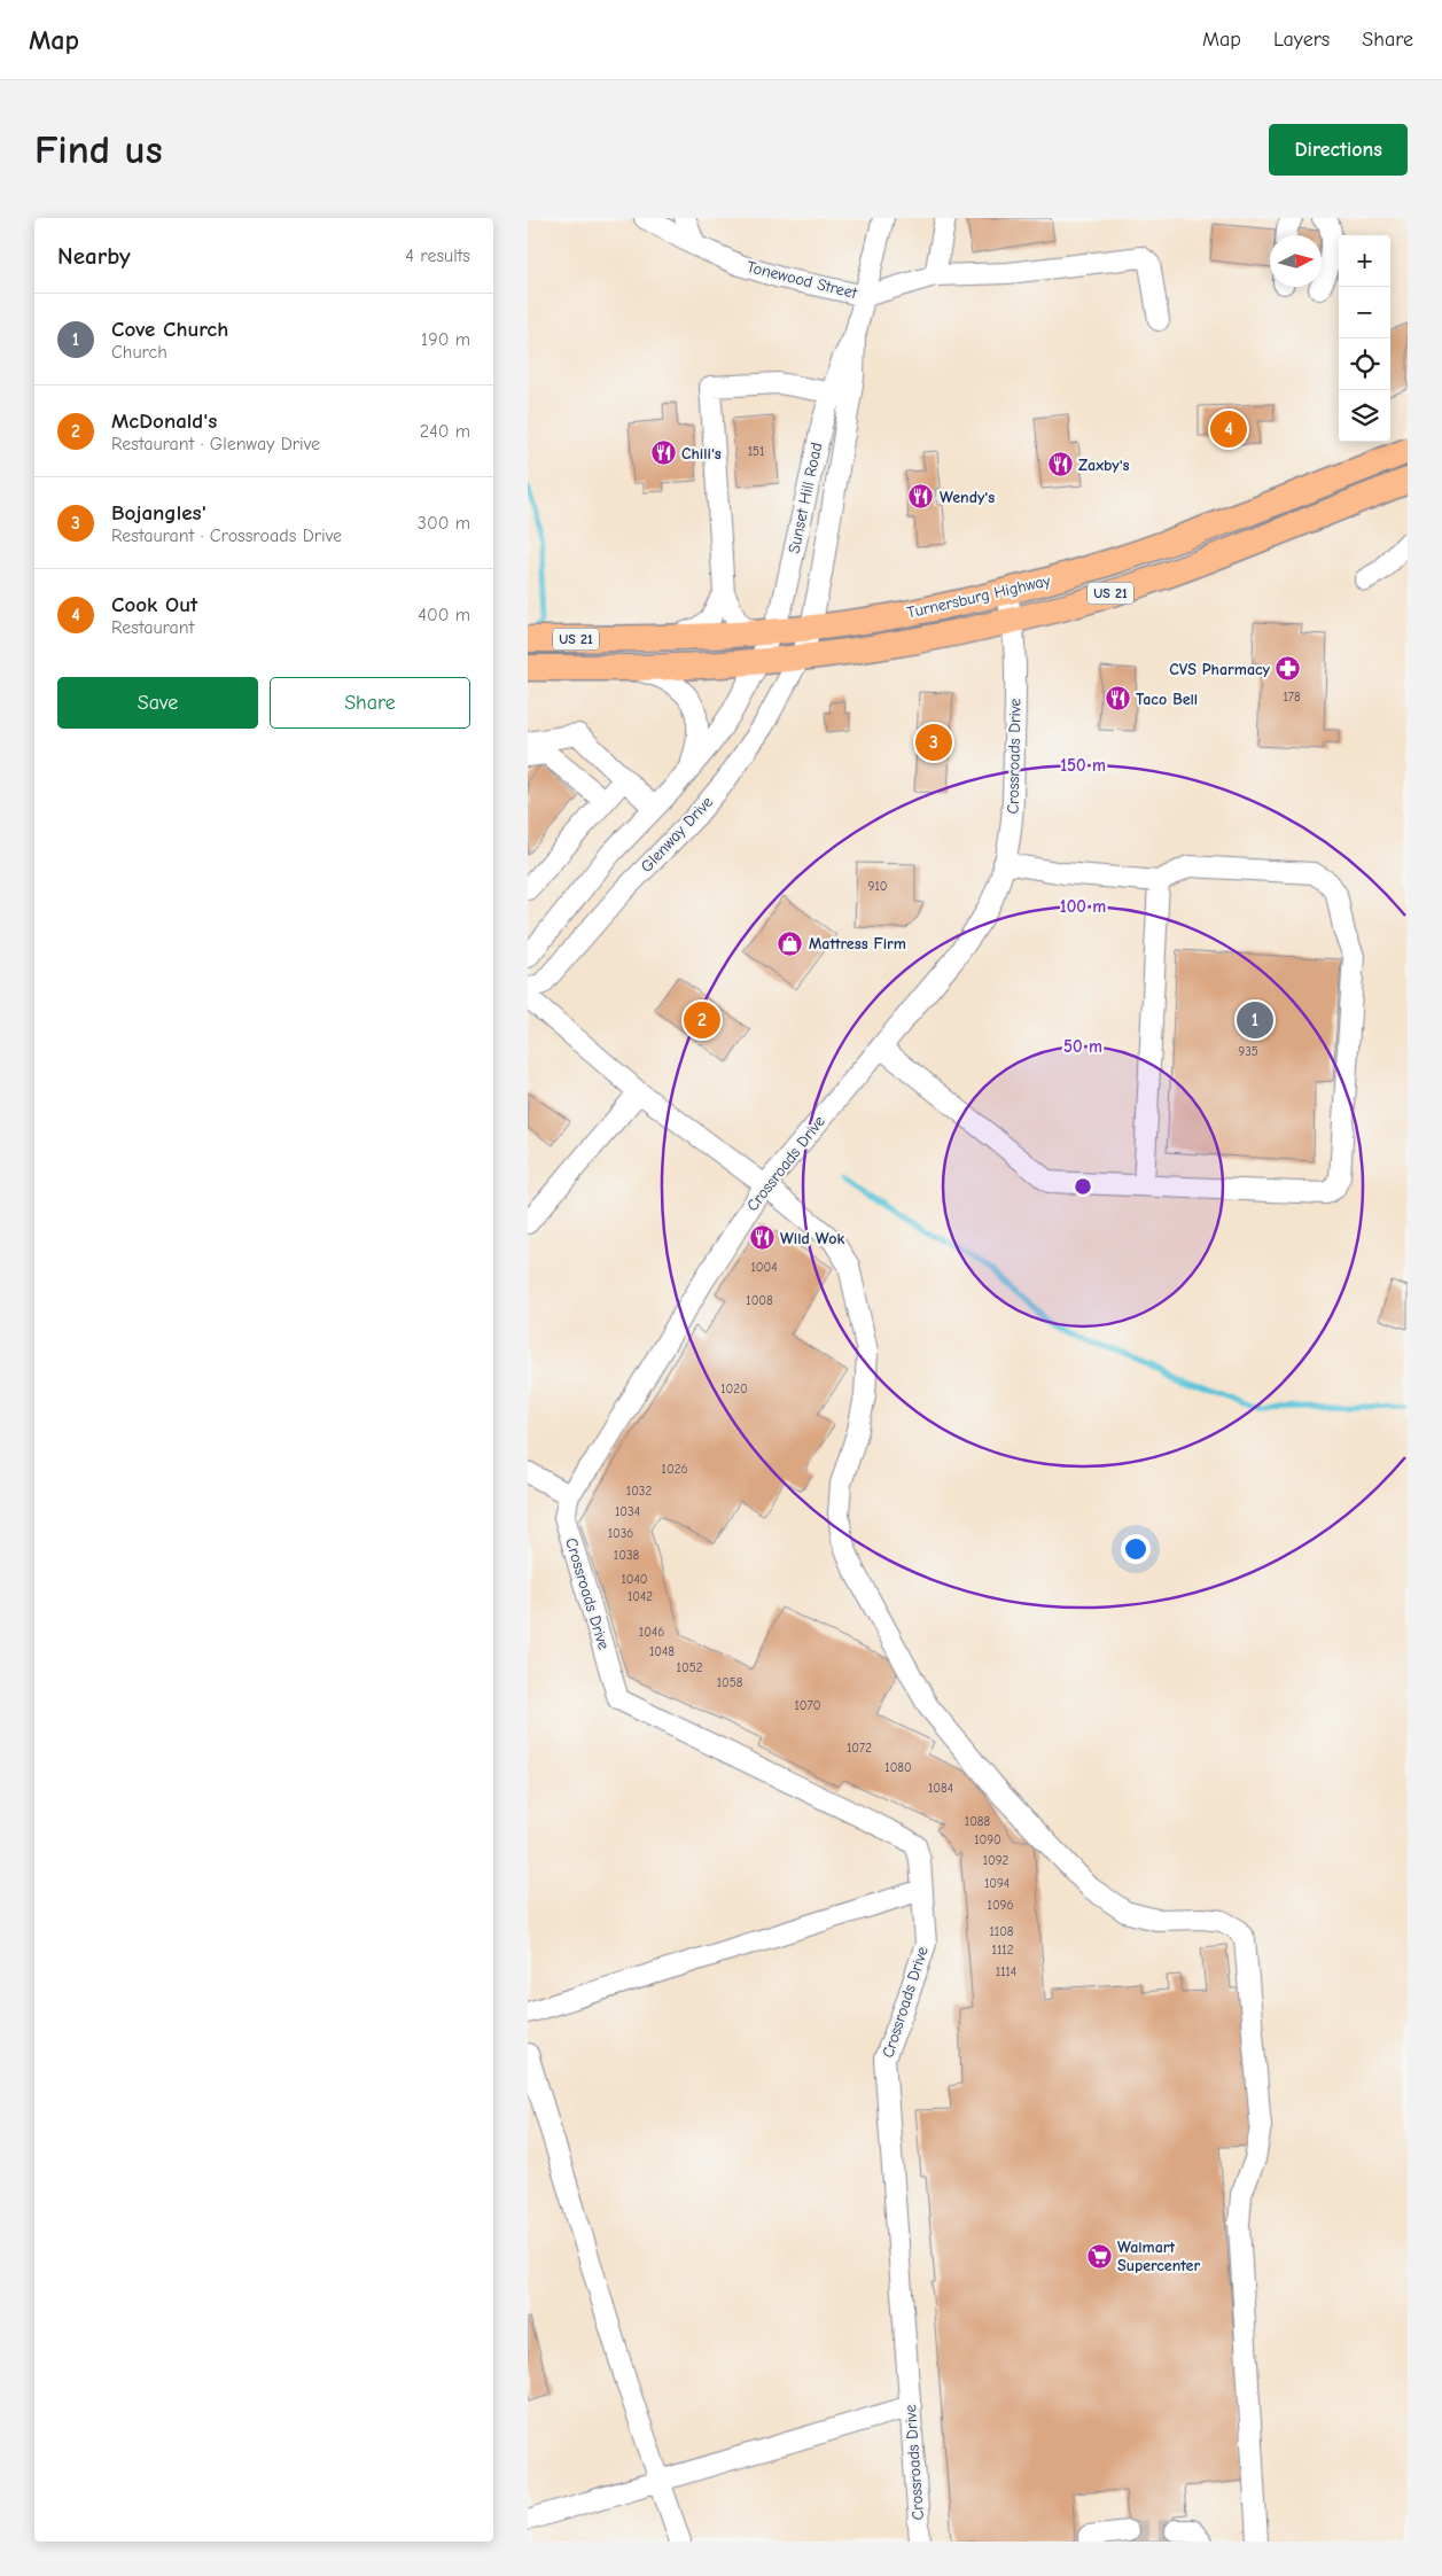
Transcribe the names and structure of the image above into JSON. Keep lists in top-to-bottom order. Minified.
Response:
{"streets":{"main road":["US 21","Turnersburg Highway"],"street":["Tonewood Street","Sunset Hill Road","Crossroads Drive","Glenway Drive"]},"crossings":[["Tonewood Street","Sunset Hill Road"],["Sunset Hill Road","Turnersburg Highway"],["Sunset Hill Road","Glenway Drive"],["Turnersburg Highway","Crossroads Drive"],["Turnersburg Highway","Glenway Drive"]],"places":{"restaurant":["Chili's","Zaxby's","Wendy's","Taco Bell","Wild Wok"],"pharmacy":["CVS Pharmacy"],"shop":["Mattress Firm"],"supermarket":["Walmart Supercenter"]},"house_numbers":["151","178","910","935","1004","1008","1020","1026","1032","1034","1036","1038","1040","1042","1046","1048","1052","1058","1070","1072","1080","1084","1088","1090","1092","1094","1096","1108","1112","1114"],"north":"right","page":{"header":"Map","nav":["Map","Layers","Share"],"buttons":["Directions",["Save","Share"]],"title":"Find us","heading":["Nearby","4 results"],"map_buttons":["+","−"],"list":[{"mark":"1","name":"Cove Church","note":"Church","value":"190 m"},{"mark":"2","name":"McDonald's","note":"Restaurant · Glenway Drive","value":"240 m"},{"mark":"3","name":"Bojangles'","note":"Restaurant · Crossroads Drive","value":"300 m"},{"mark":"4","name":"Cook Out","note":"Restaurant","value":"400 m"}],"pins":["4","3","1","2"]},"rings":["150 m","100 m","50 m"]}
